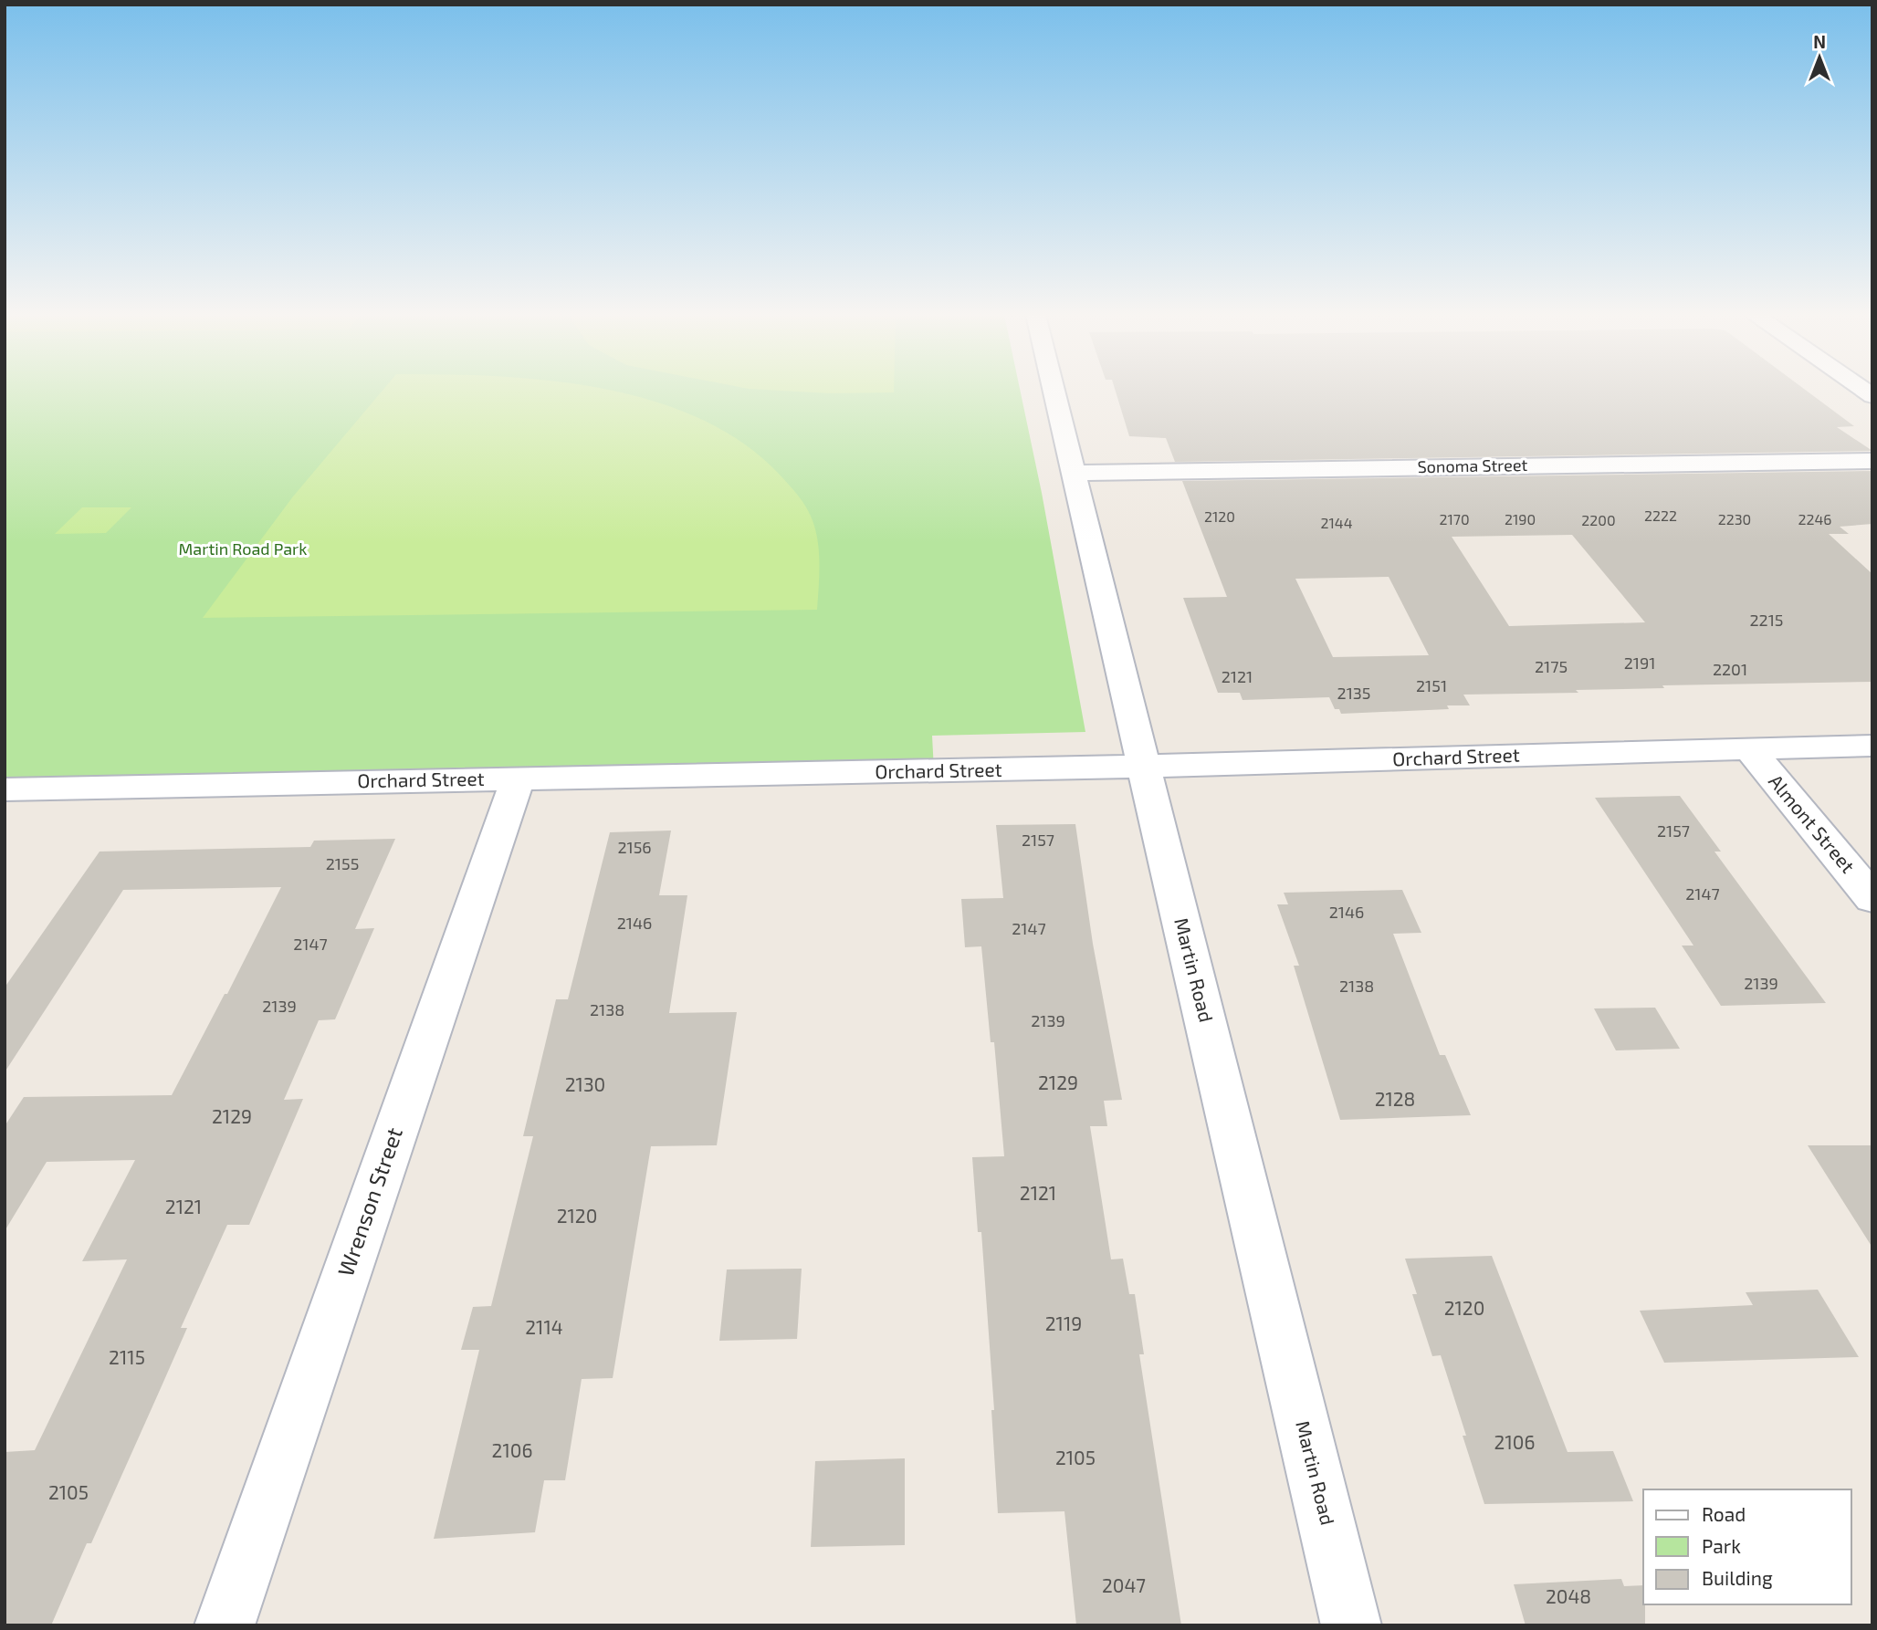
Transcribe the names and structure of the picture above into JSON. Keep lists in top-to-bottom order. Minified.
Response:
{"streets":{"street":["Sonoma Street","Orchard Street","Almont Street","Martin Road","Wrenson Street"]},"crossings":[["Sonoma Street","Martin Road"],["Orchard Street","Almont Street"],["Orchard Street","Martin Road"],["Orchard Street","Wrenson Street"]],"parks":["Martin Road Park"],"house_numbers":["2222","2120","2170","2190","2230","2246","2200","2144","2215","2191","2175","2201","2121","2151","2135","2157","2157","2156","2155","2147","2146","2146","2147","2147","2139","2138","2139","2138","2139","2129","2130","2128","2129","2121","2121","2120","2120","2119","2114","2115","2106","2106","2105","2105","2047","2048"],"legend":["Road","Park","Building"],"north":"top"}
